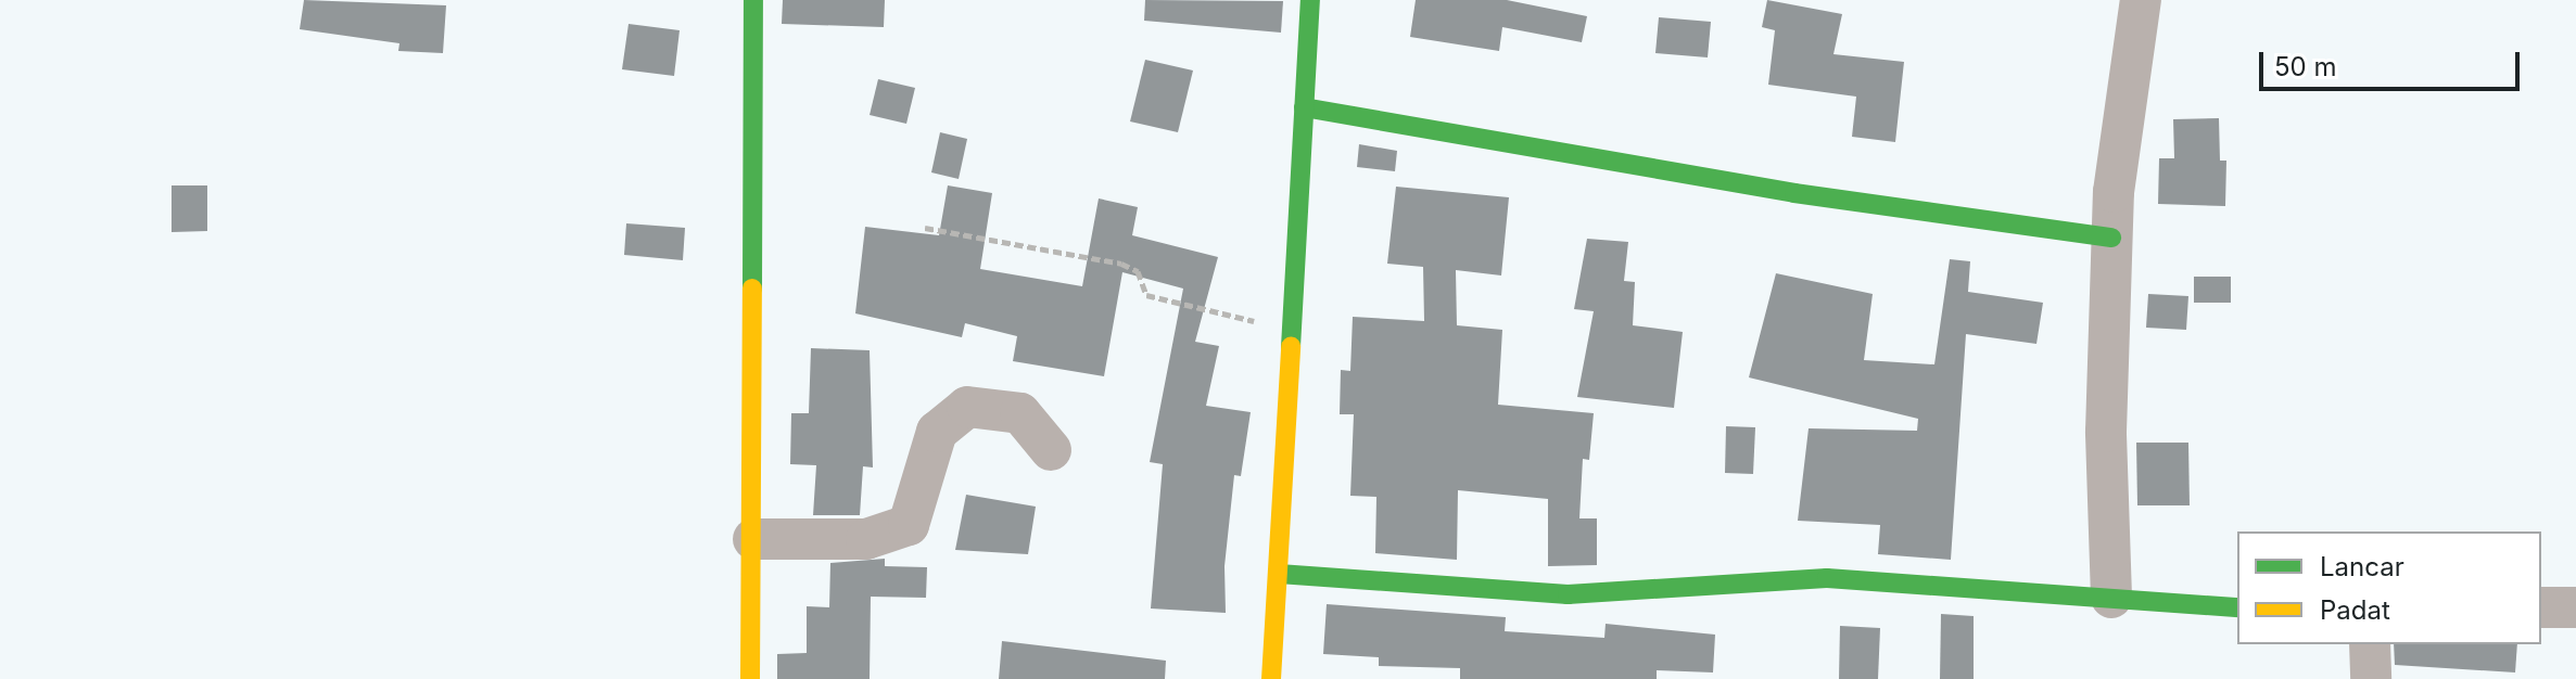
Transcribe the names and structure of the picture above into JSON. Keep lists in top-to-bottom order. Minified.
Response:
{"legend":["Lancar","Padat"],"scale_bar":"50 m"}
